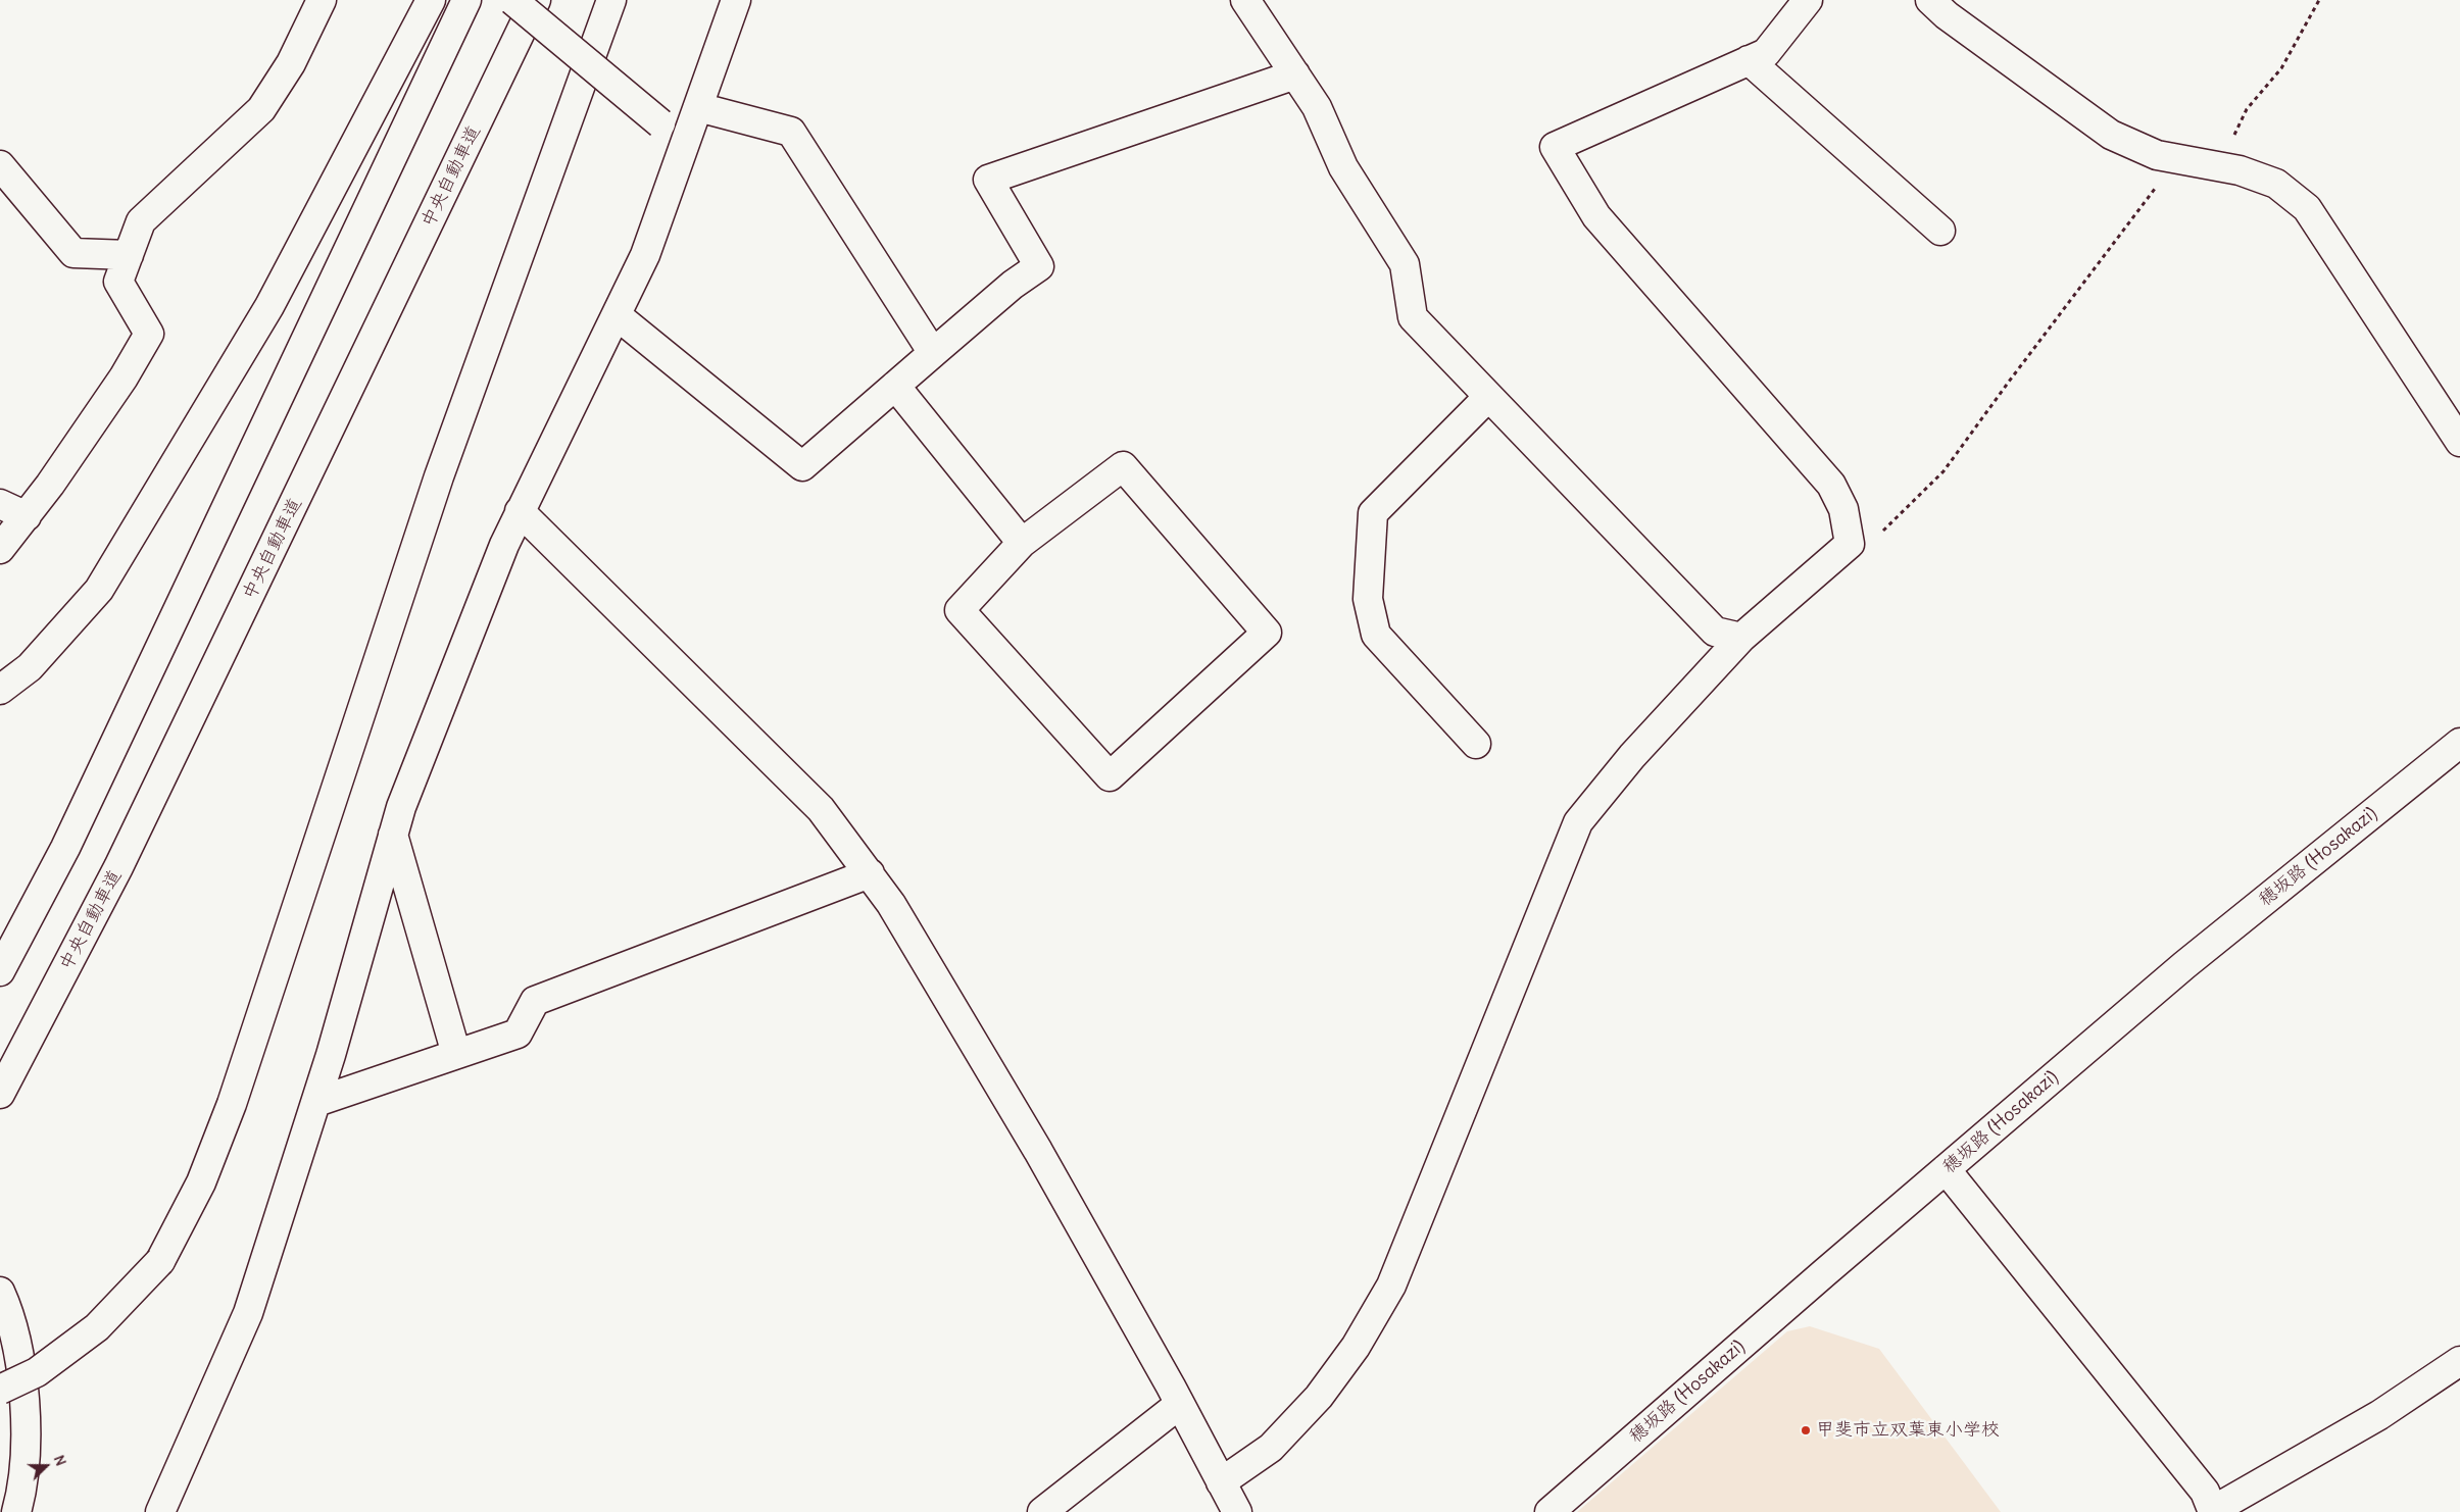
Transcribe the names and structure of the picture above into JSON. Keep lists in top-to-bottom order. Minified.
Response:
{"streets":{"main road":["中央自動車道","穂坂路 (Hosakazi)"]},"places":["甲斐市立双葉東小学校"],"north":"right"}
